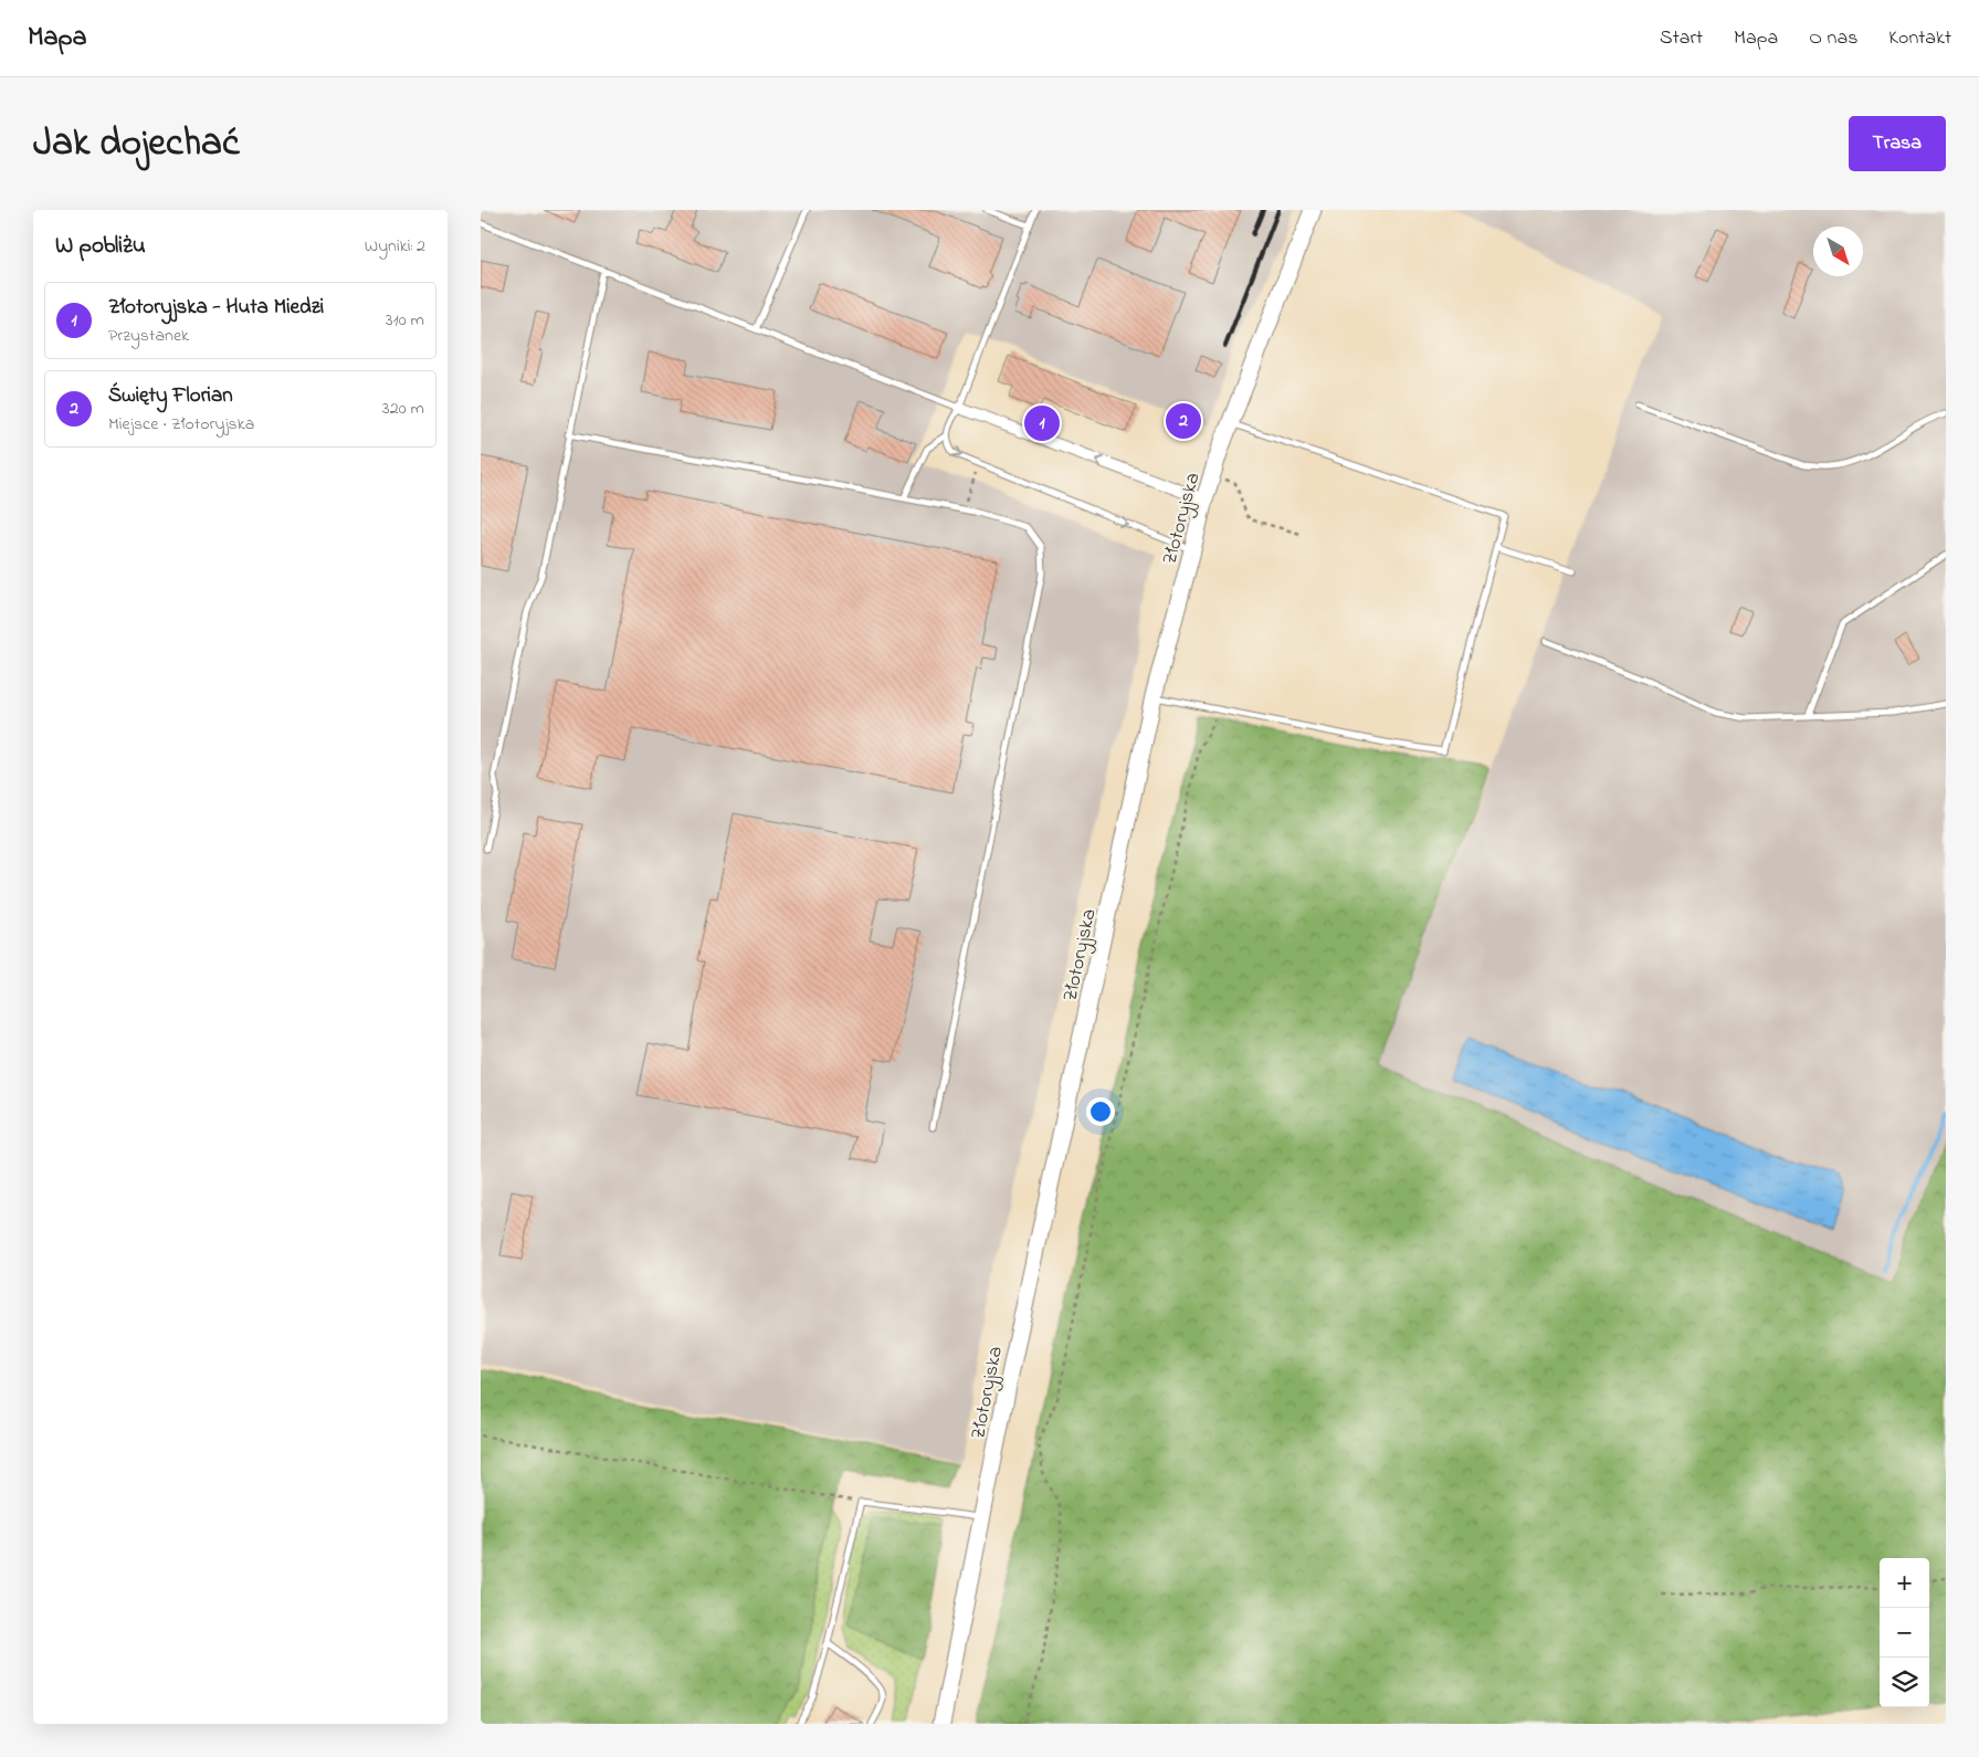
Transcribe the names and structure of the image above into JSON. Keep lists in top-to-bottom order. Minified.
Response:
{"streets":{"main road":["Złotoryjska"]},"north":"bottom right","page":{"header":"Mapa","nav":["Start","Mapa","O nas","Kontakt"],"title":"Jak dojechać","buttons":"Trasa","heading":["W pobliżu","Wyniki: 2"],"list":[{"mark":"1","name":"Złotoryjska - Huta Miedzi","note":"Przystanek","value":"310 m"},{"mark":"2","name":"Święty Florian","note":"Miejsce · Złotoryjska","value":"320 m"}],"pins":["2","1"],"map_buttons":["+","−"]}}
